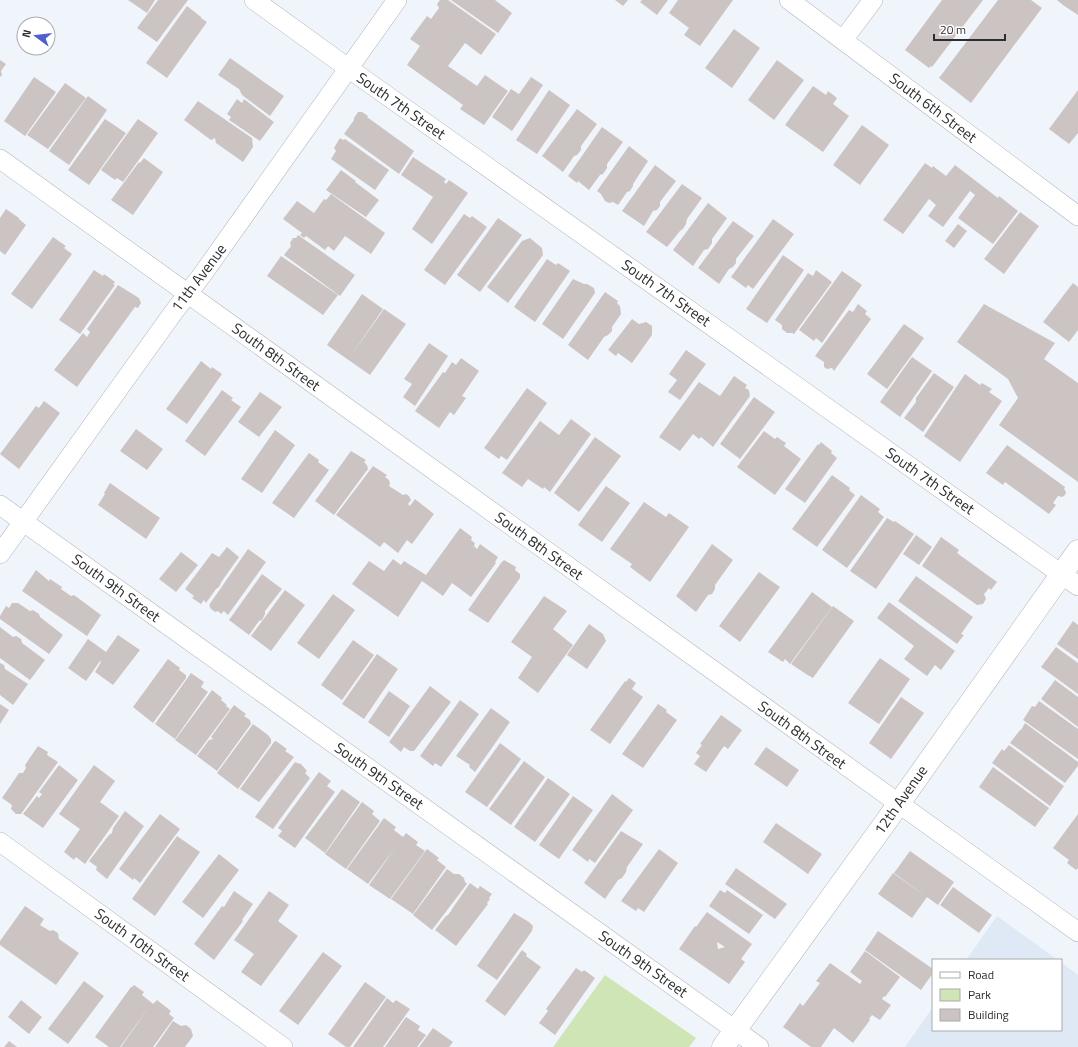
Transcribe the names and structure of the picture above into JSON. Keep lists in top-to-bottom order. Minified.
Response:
{"streets":{"street":["South 7th Street","South 6th Street","11th Avenue","South 8th Street","South 9th Street","12th Avenue","South 10th Street"]},"crossings":[["South 7th Street","11th Avenue"],["South 7th Street","12th Avenue"],["11th Avenue","South 8th Street"],["11th Avenue","South 9th Street"],["South 8th Street","12th Avenue"],["South 9th Street","12th Avenue"]],"legend":["Road","Park","Building"],"scale_bar":"20 m","north":"left"}
